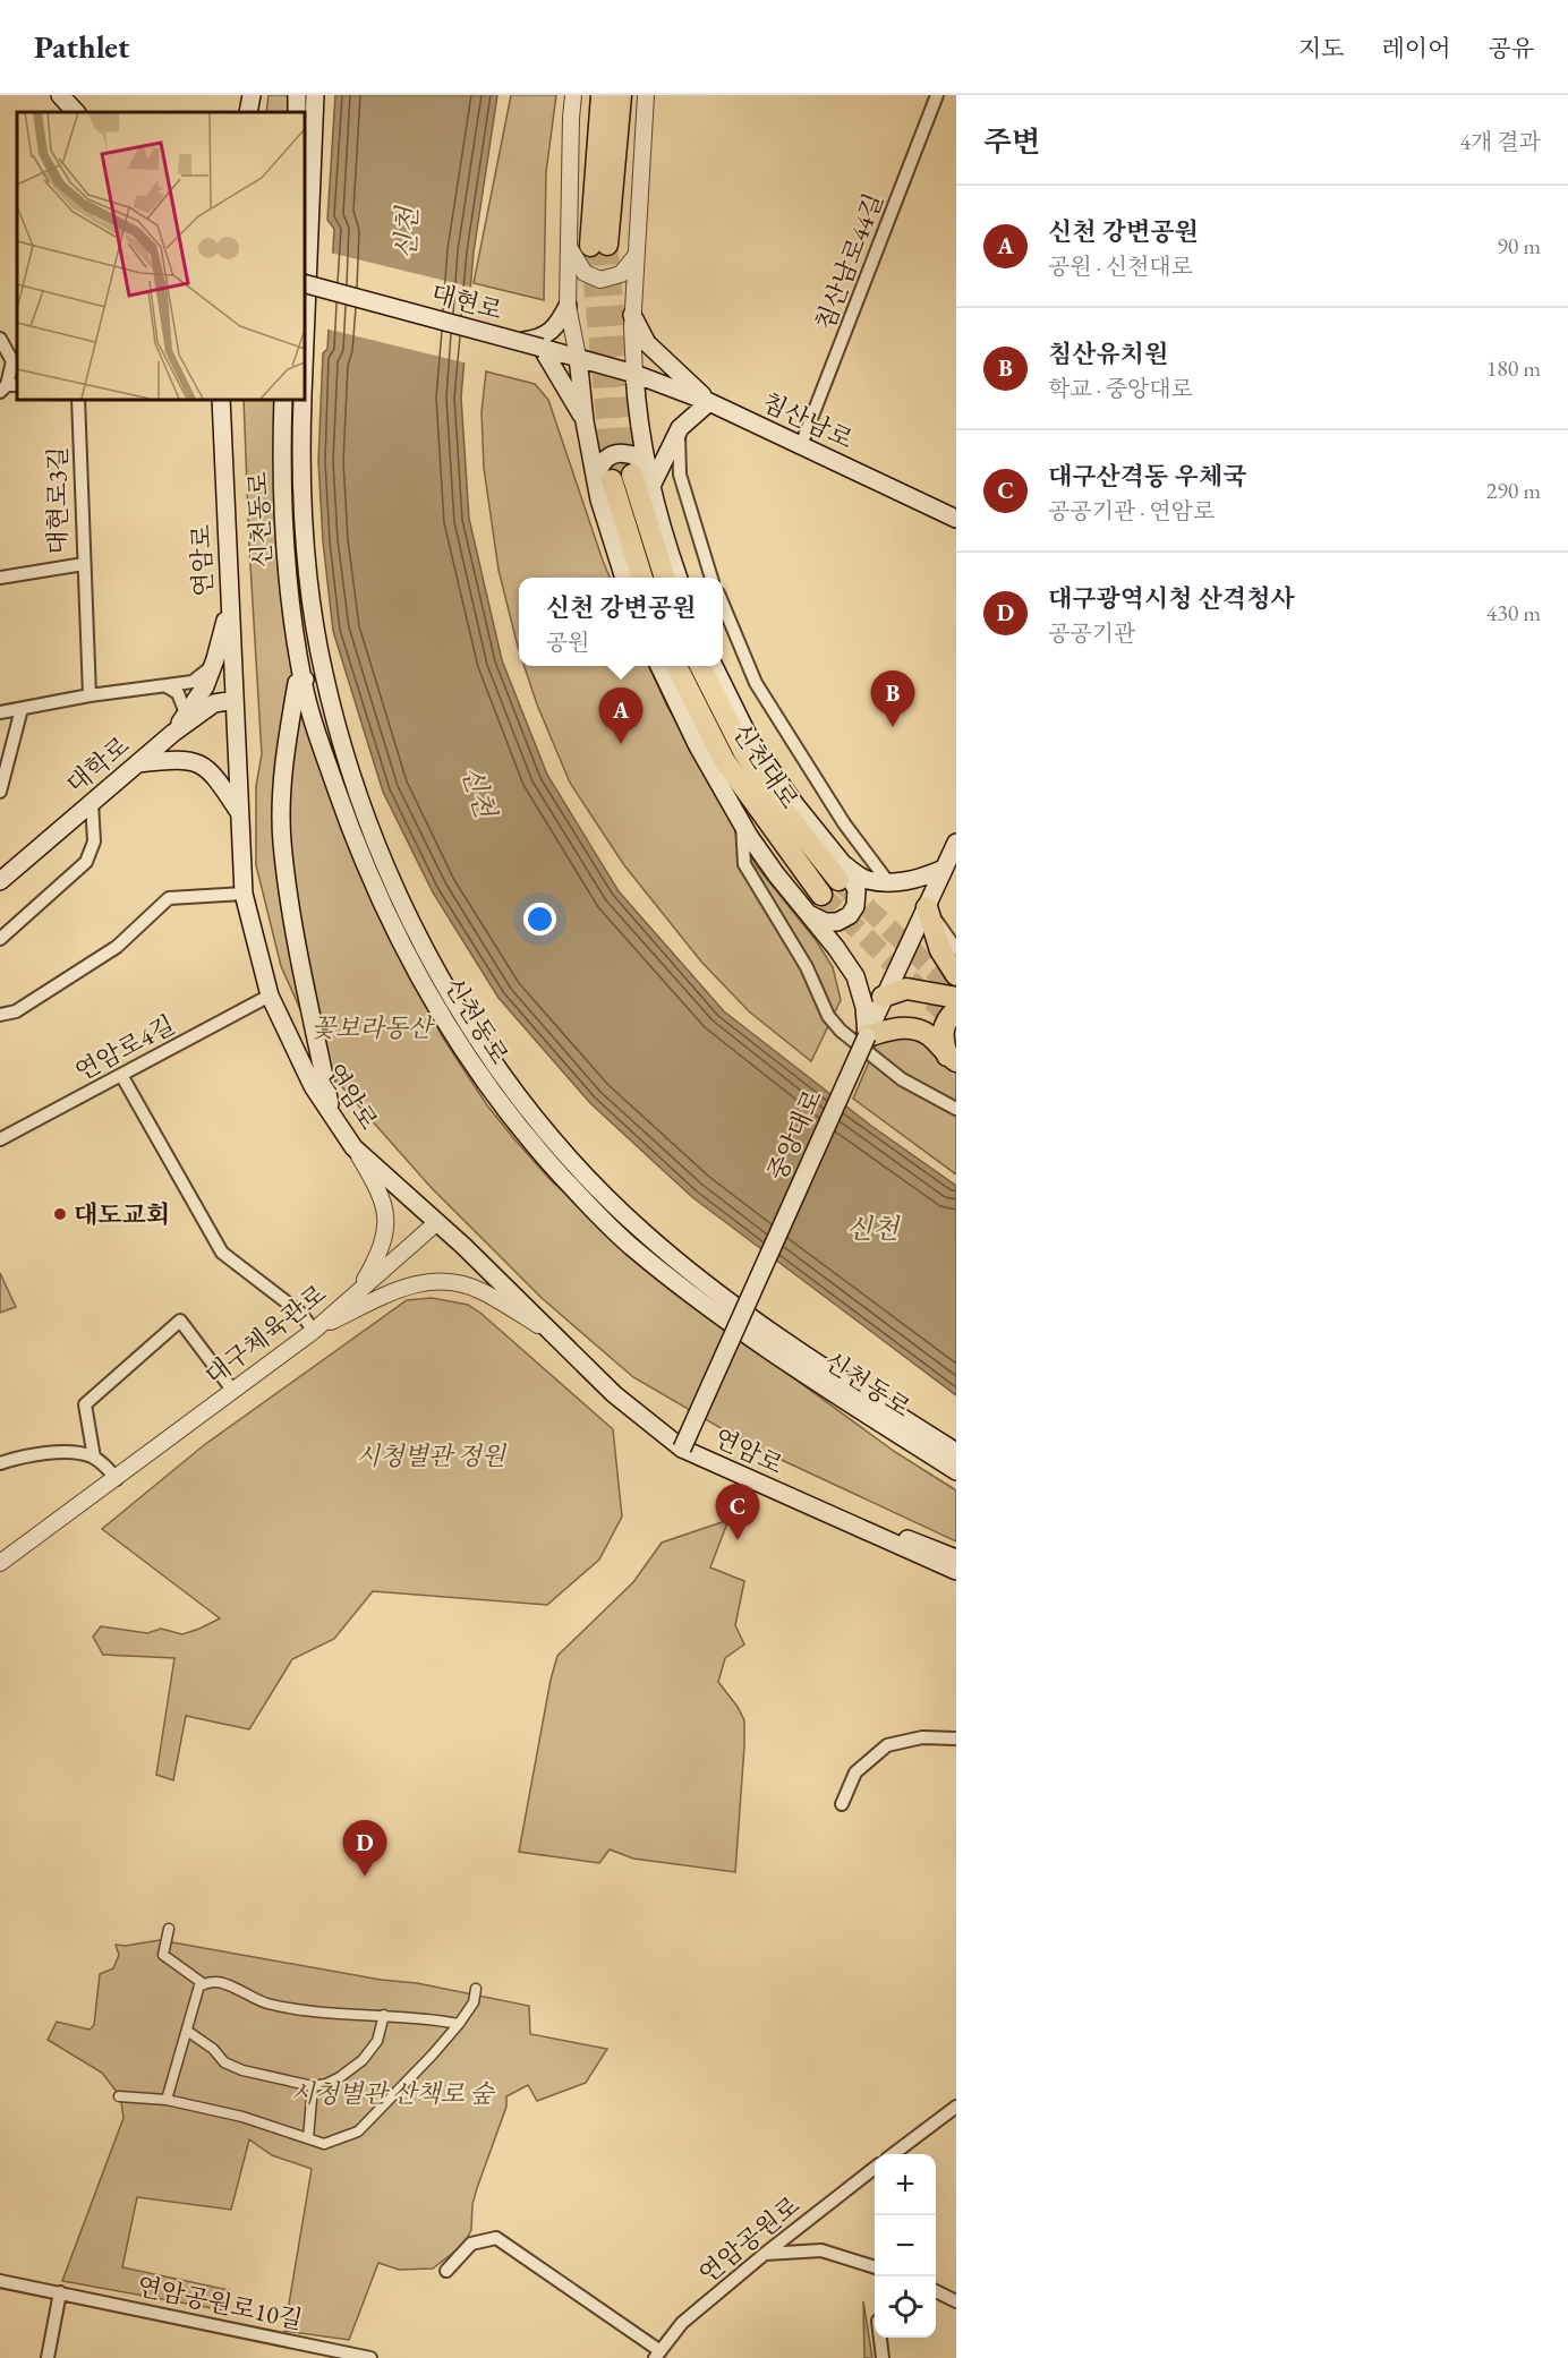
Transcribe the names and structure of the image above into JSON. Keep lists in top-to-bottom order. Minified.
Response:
{"streets":{"highway":["신천대로"],"main road":["대현로","침산남로","신천동로","연암로","대학로","중앙대로"],"street":["침산남로44길","대현로3길","연암로4길","대구체육관로","연암공원로","연암공원로10길"]},"crossings":[["침산남로44길","침산남로"],["대현로","침산남로"],["연암로","대학로"],["연암로","연암로4길"],["연암로","중앙대로"],["연암로","대구체육관로"]],"water":["신천"],"parks":["꽃보라동산","시청별관 정원","시청별관 산책로 숲"],"places":["대도교회"],"page":{"header":"Pathlet","nav":["지도","레이어","공유"],"heading":["주변","4개 결과"],"list":[{"mark":"A","name":"신천 강변공원","note":"공원 · 신천대로","value":"90 m"},{"mark":"B","name":"침산유치원","note":"학교 · 중앙대로","value":"180 m"},{"mark":"C","name":"대구산격동 우체국","note":"공공기관 · 연암로","value":"290 m"},{"mark":"D","name":"대구광역시청 산격청사","note":"공공기관","value":"430 m"}],"popup":["신천 강변공원","공원"],"pins":["B","A","C","D"],"map_buttons":["+","−"]}}
